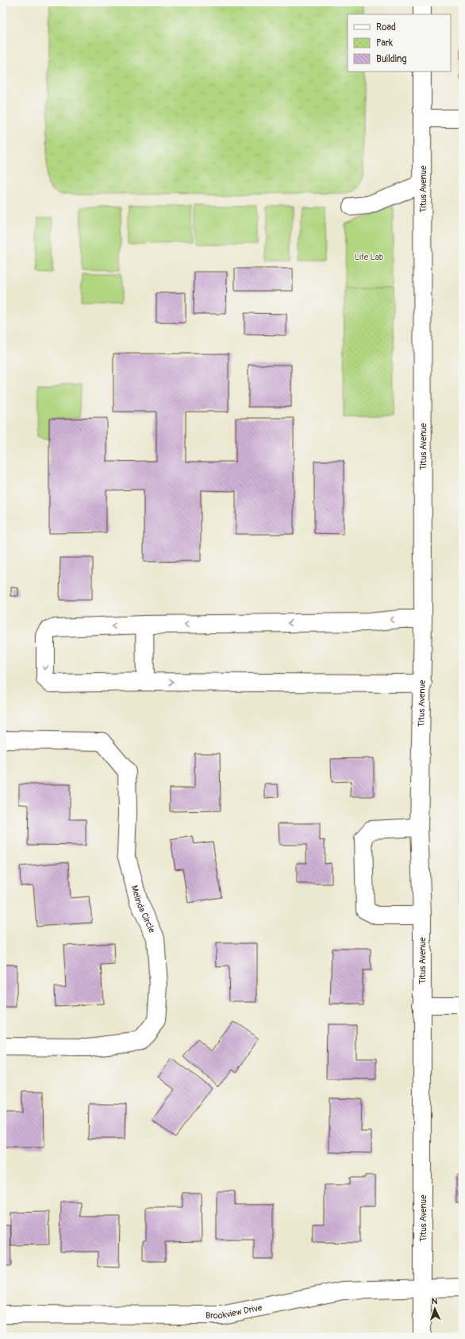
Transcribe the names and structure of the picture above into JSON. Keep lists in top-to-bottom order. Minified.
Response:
{"streets":{"street":["Titus Avenue","Melinda Circle","Brookview Drive"]},"crossings":[["Titus Avenue","Brookview Drive"]],"parks":["Life Lab"],"legend":["Road","Park","Building"],"north":"top"}
